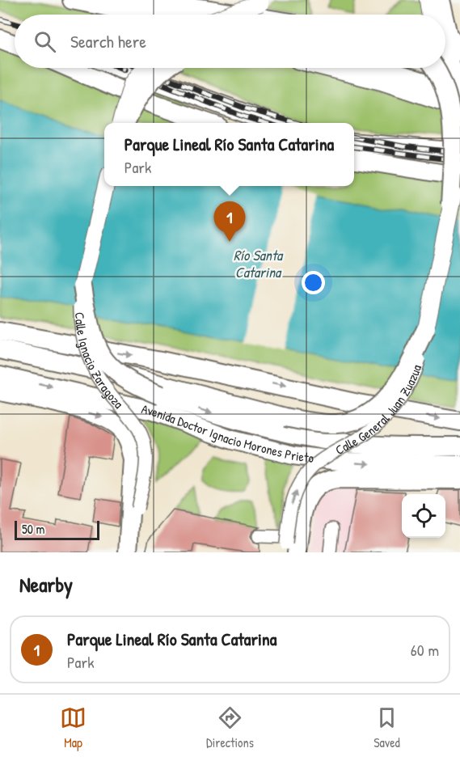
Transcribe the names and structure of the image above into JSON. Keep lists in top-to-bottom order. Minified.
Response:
{"streets":{"highway":["Avenida Doctor Ignacio Morones Prieto"],"main road":["Calle Ignacio Zaragoza","Calle General Juan Zuazua"]},"one_way":["Calle General Juan Zuazua"],"water":["Río Santa Catarina"],"scale_bar":"50 m","page":{"search":"Search here","popup":["Parque Lineal Río Santa Catarina","Park"],"pins":"1","scale":"50 m","heading":"Nearby","list":[{"mark":"1","name":"Parque Lineal Río Santa Catarina","note":"Park","value":"60 m"}],"nav":["Map","Directions","Saved"]}}
